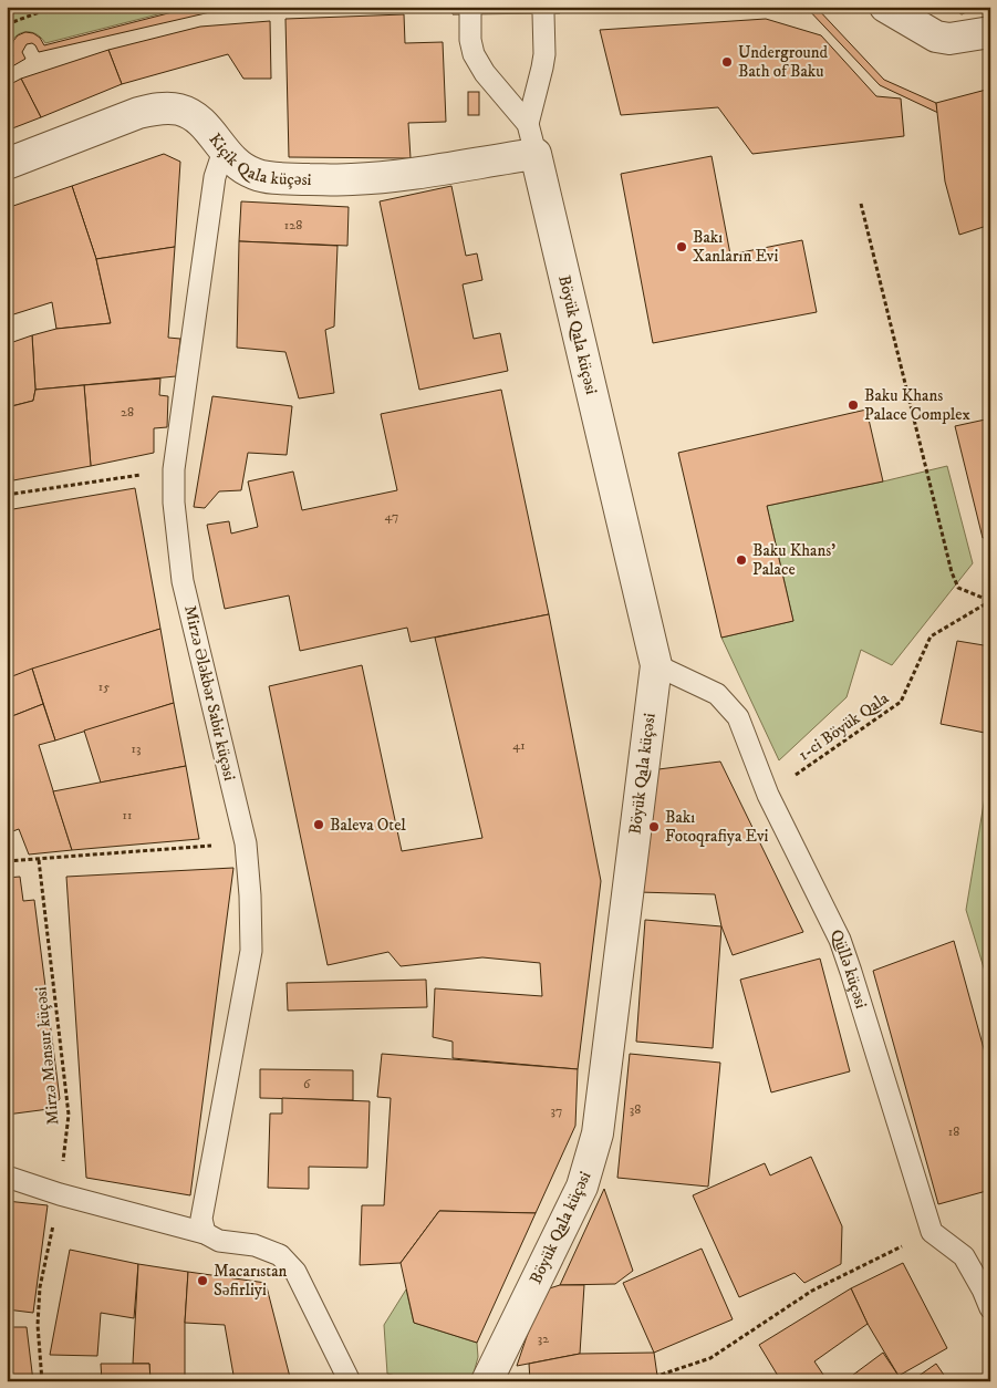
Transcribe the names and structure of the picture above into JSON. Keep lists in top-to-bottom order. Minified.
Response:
{"streets":{"street":["Kiçik Qala küçəsi","Böyük Qala küçəsi"],"lane":["Mirzə Ələkbər Sabir küçəsi","Qüllə küçəsi"],"path":["1-ci Böyük Qala","Mirzə Mənsur küçəsi"]},"crossings":[["Kiçik Qala küçəsi","Böyük Qala küçəsi"],["Kiçik Qala küçəsi","Mirzə Ələkbər Sabir küçəsi"],["Böyük Qala küçəsi","Qüllə küçəsi"],["1-ci Böyük Qala","Qüllə küçəsi"]],"places":["Underground Bath of Baku","Bakı Xanların Evi","Baku Khans Palace Complex","Baku Khans' Palace","Baleva Otel","Bakı Fotoqrafiya Evi","Macarıstan Səfirliyi"],"house_numbers":["128","28","47","15","41","13","11","6","38","37","18","32"]}
